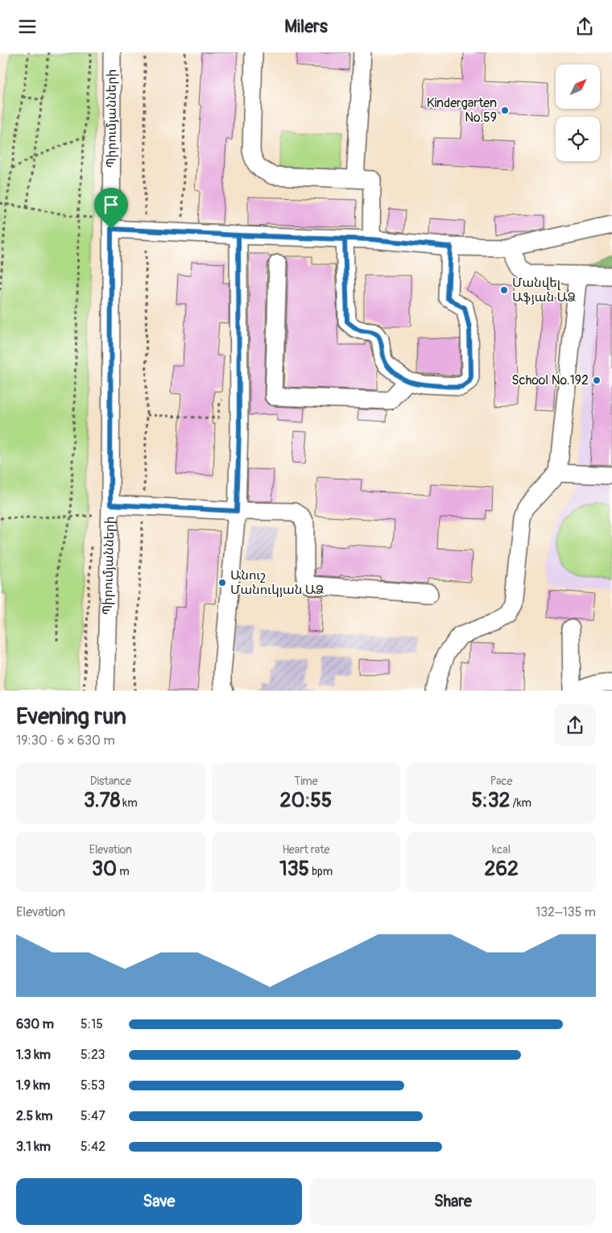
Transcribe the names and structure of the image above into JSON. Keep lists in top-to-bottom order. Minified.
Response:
{"streets":{"street":["Պիրումյանների"]},"places":["Kindergarten No.59","Մանվել Աֆյան ԱՁ","School No.192","Անուշ Մանուկյան ԱՁ"],"north":"top right","page":{"header":"Milers","heading":["Evening run","19:30 · 6 × 630 m"],"stats":[["Distance","3.78 km"],["Time","20:55"],["Pace","5:32 /km"],["Elevation","30 m"],["Heart rate","135 bpm"],["kcal","262"]],"chart":["Elevation","132–135 m"],"list":[{"name":"630 m","note":"5:15"},{"name":"1.3 km","note":"5:23"},{"name":"1.9 km","note":"5:53"},{"name":"2.5 km","note":"5:47"},{"name":"3.1 km","note":"5:42"}],"buttons":["Save","Share"]}}
